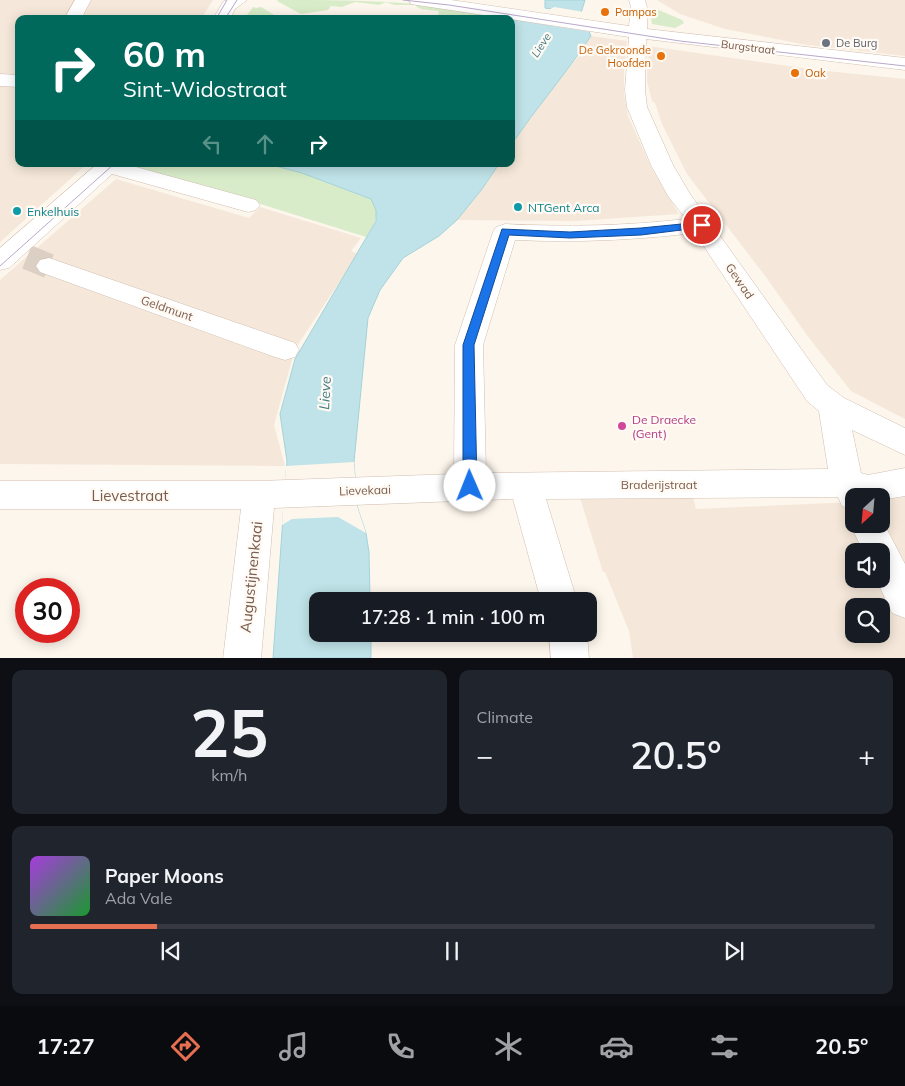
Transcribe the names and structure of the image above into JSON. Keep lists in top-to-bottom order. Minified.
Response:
{"streets":{"street":["Burgstraat","Gewad","Geldmunt","Braderijstraat","Lievekaai","Lievestraat","Augustijnenkaai"]},"crossings":[["Burgstraat","Gewad"],["Braderijstraat","Lievekaai"],["Lievekaai","Lievestraat"],["Lievekaai","Augustijnenkaai"],["Lievestraat","Augustijnenkaai"]],"water":["Lieve"],"places":["Pampas","De Burg","De Gekroonde Hoofden","Oak","NTGent Arca","Enkelhuis","De Draecke (Gent)"],"north":"bottom left","page":{"turn":["60 m","Sint-Widostraat"],"limit":"30","trip":"17:28 · 1 min · 100 m","tile":[["25","km/h"],"Climate"],"heat":["−","20.5°","+"],"song":["Paper Moons","Ada Vale"],"tabs":["17:27","20.5°"]}}
